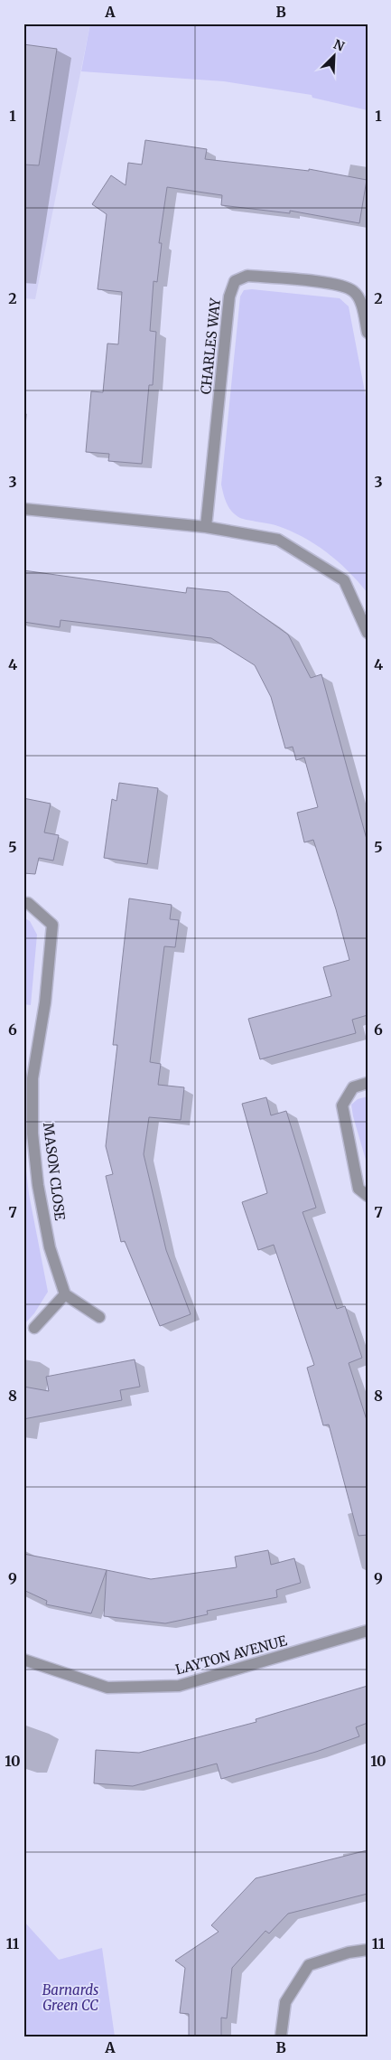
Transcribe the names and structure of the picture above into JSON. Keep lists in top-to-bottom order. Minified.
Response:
{"streets":{"street":["CHARLES WAY","MASON CLOSE","LAYTON AVENUE"]},"parks":["Barnards Green CC"],"north":"top right","grid":{"columns":["A","B"],"rows":["1","2","3","4","5","6","7","8","9","10","11"]}}
